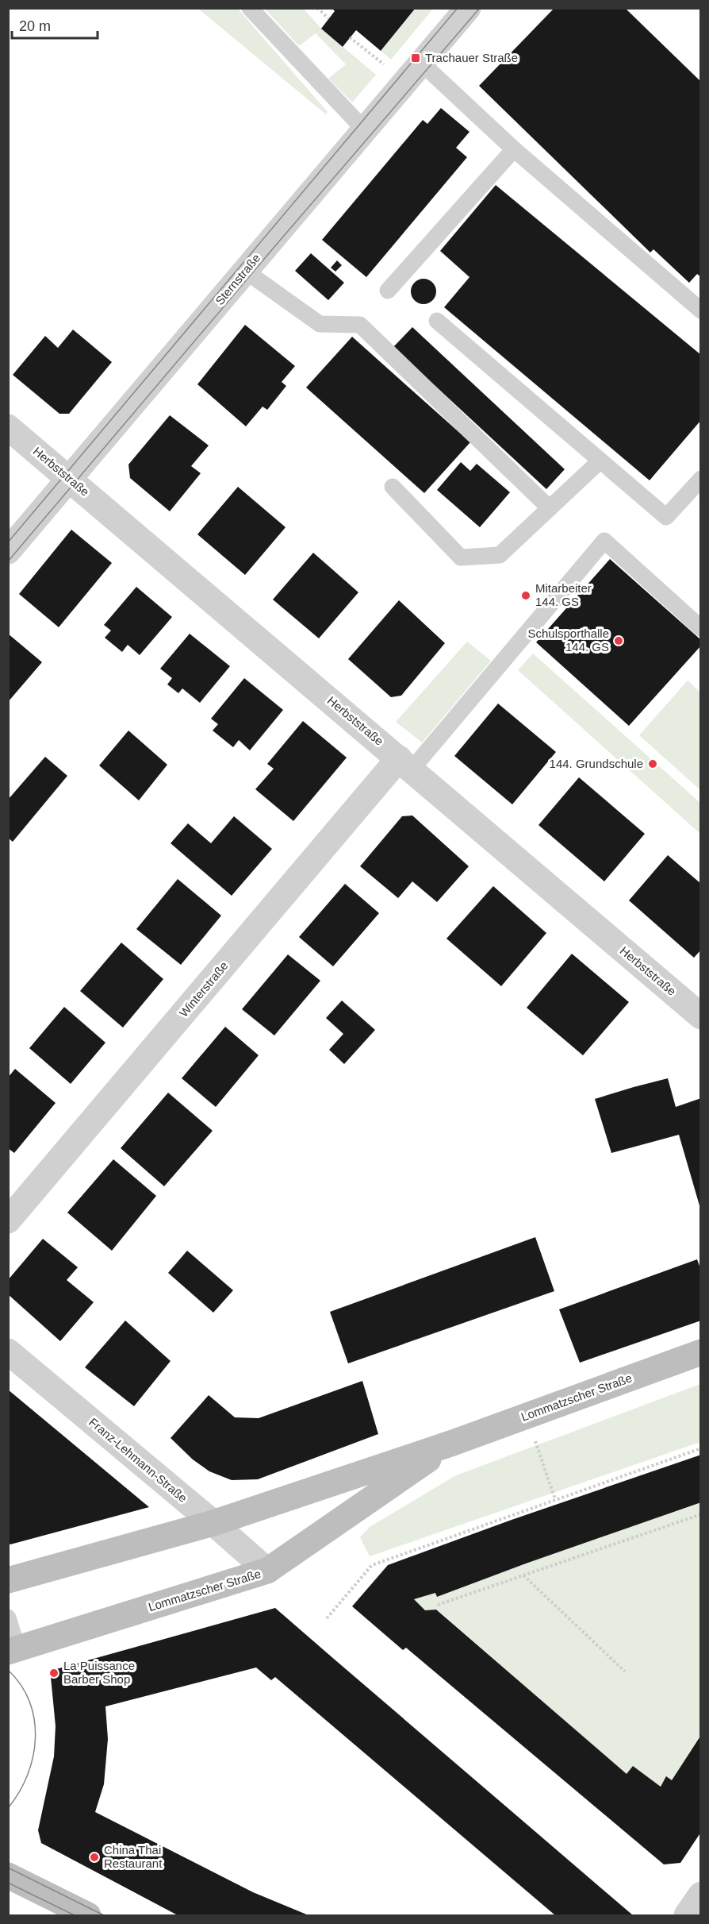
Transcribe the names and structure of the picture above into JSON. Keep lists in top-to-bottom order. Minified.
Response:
{"streets":{"main road":["Lommatzscher Straße"],"street":["Sternstraße","Herbststraße","Winterstraße","Franz-Lehmann-Straße"]},"crossings":[["Sternstraße","Herbststraße"],["Herbststraße","Winterstraße"],["Lommatzscher Straße","Franz-Lehmann-Straße"]],"places":{"transit":["Trachauer Straße"],"other":["Mitarbeiter 144. GS","Schulsporthalle 144. GS","144. Grundschule","La Puissance Barber Shop","China Thai Restaurant"]},"scale_bar":"20 m"}
